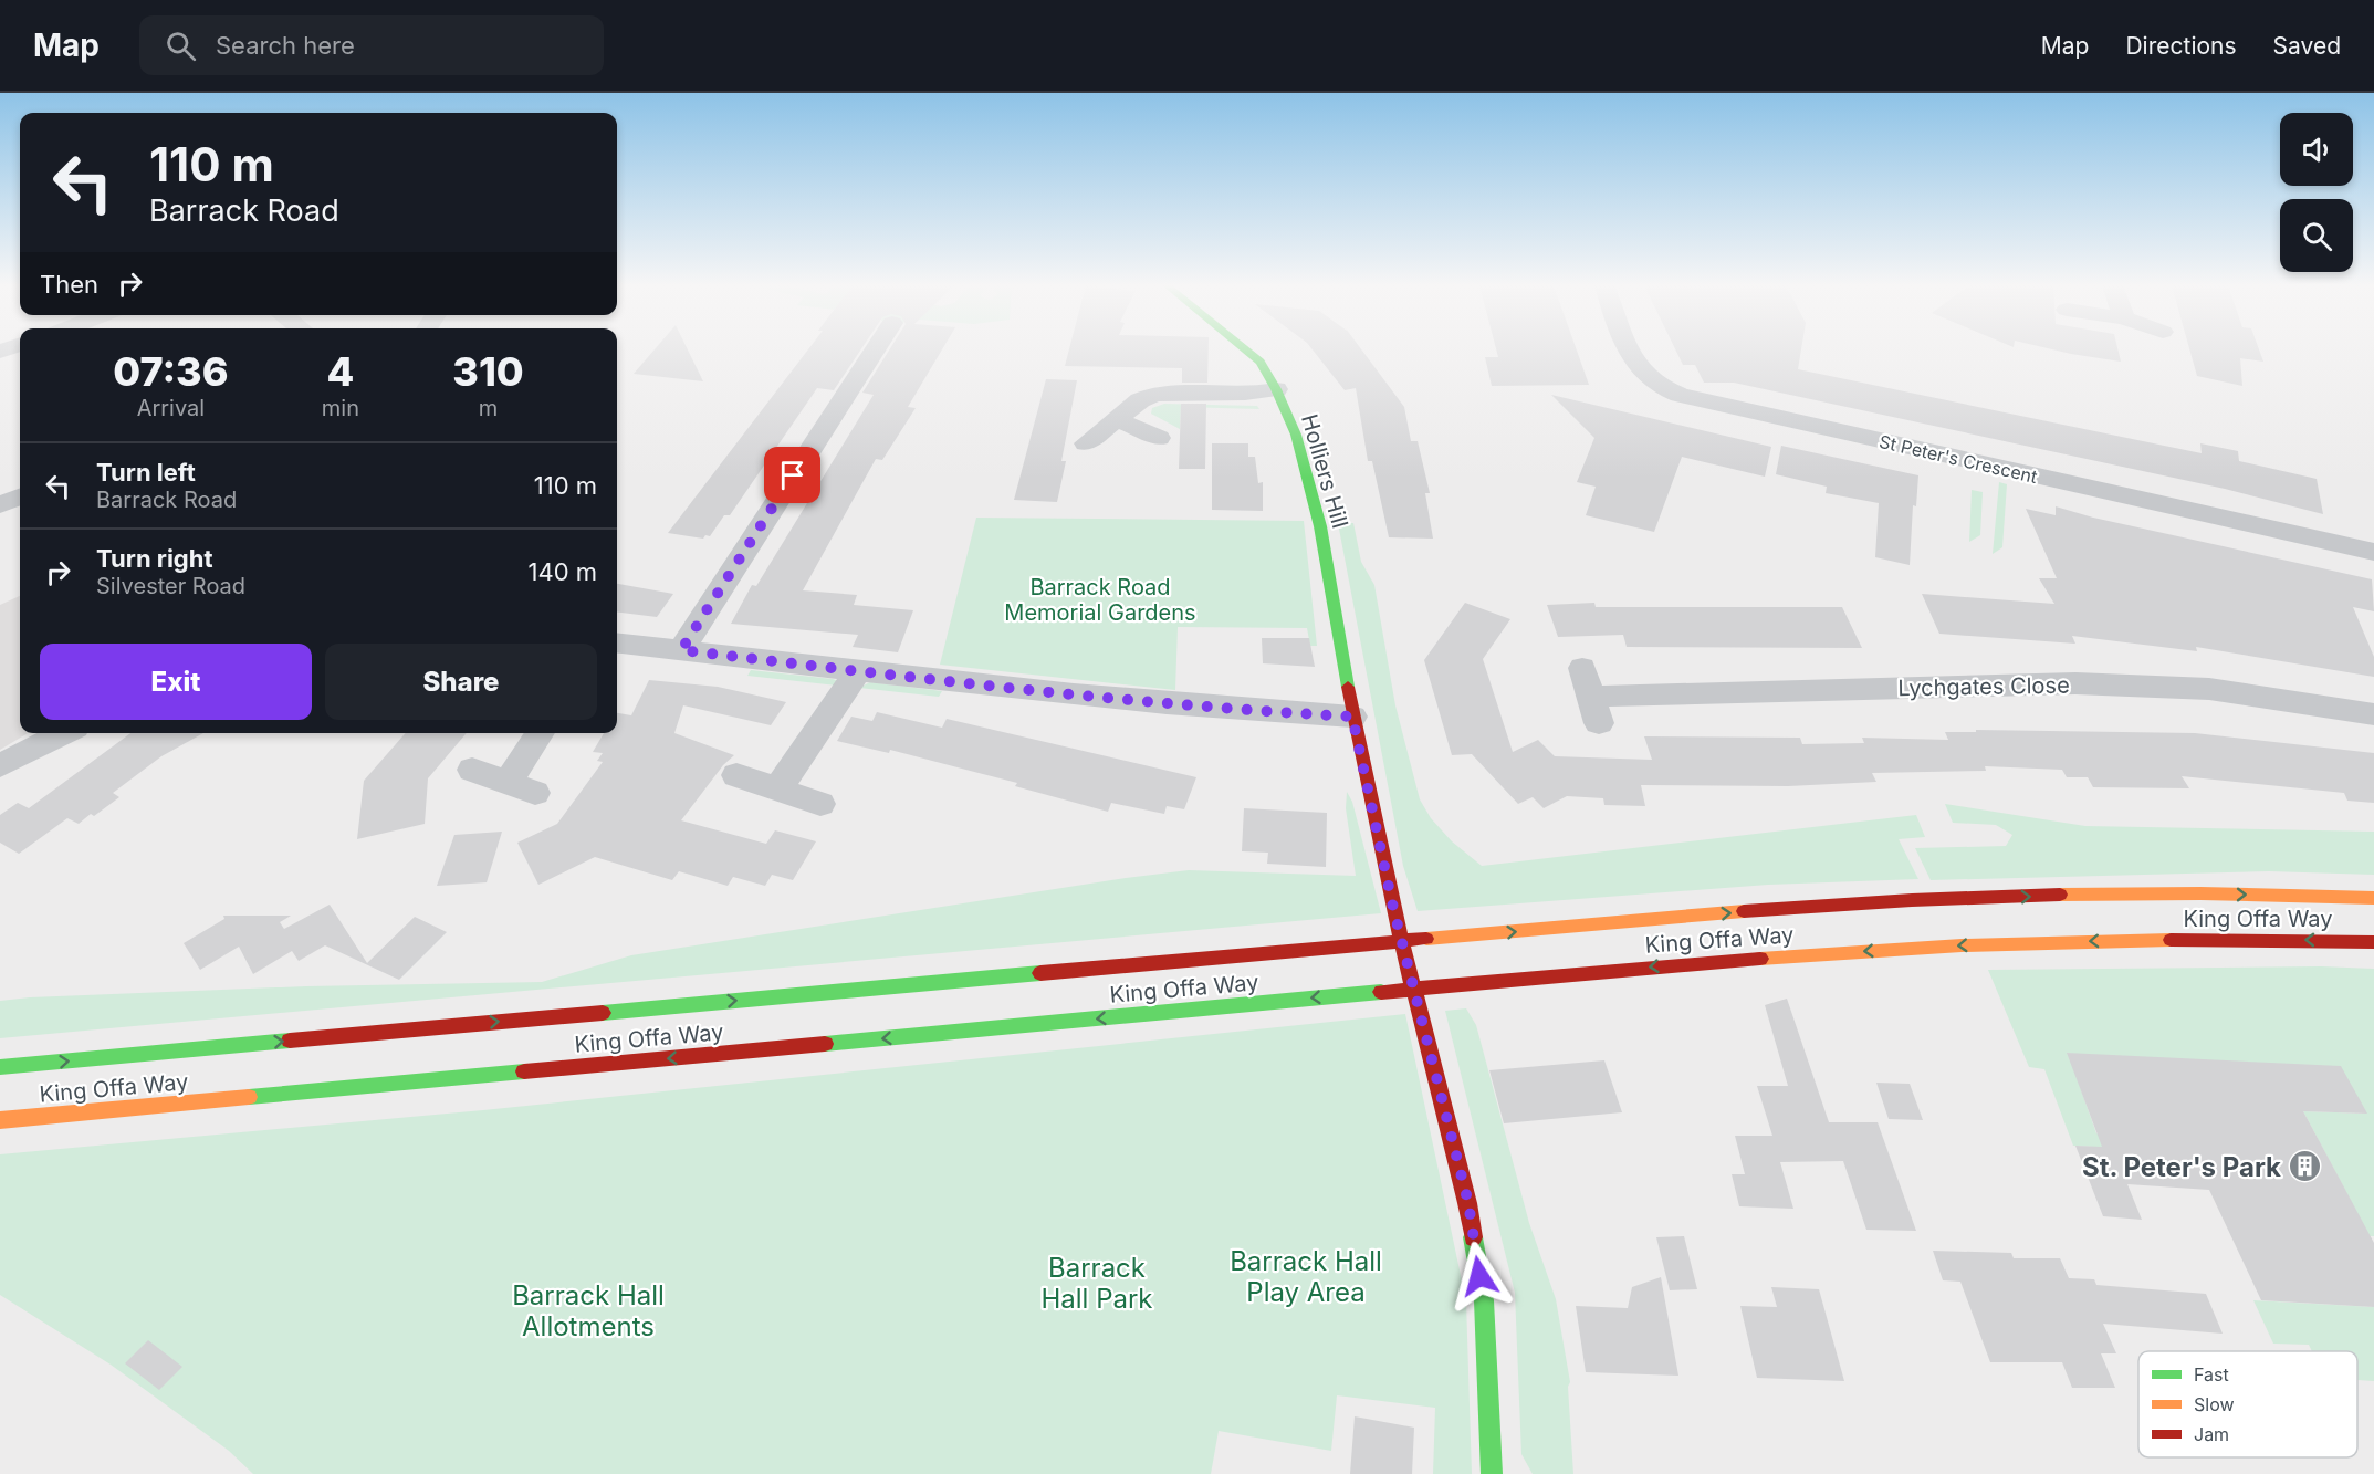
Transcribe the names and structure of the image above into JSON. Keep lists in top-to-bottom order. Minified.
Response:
{"streets":{"main road":["Holliers Hill","King Offa Way"],"street":["St Peter's Crescent","Lychgates Close"]},"parks":["Barrack Road Memorial Gardens","Barrack Hall Play Area","Barrack Hall Park","Barrack Hall Allotments"],"places":{"building":["St. Peter's Park"]},"legend":["Fast","Slow","Jam"],"page":{"header":"Map","search":"Search here","nav":["Map","Directions","Saved"],"turn":["110 m","Barrack Road"],"then":"Then","eta":["07:36","Arrival","4","min","310","m"],"list":[{"name":"Turn left","note":"Barrack Road","value":"110 m"},{"name":"Turn right","note":"Silvester Road","value":"140 m"}],"buttons":["Exit","Share"]}}
